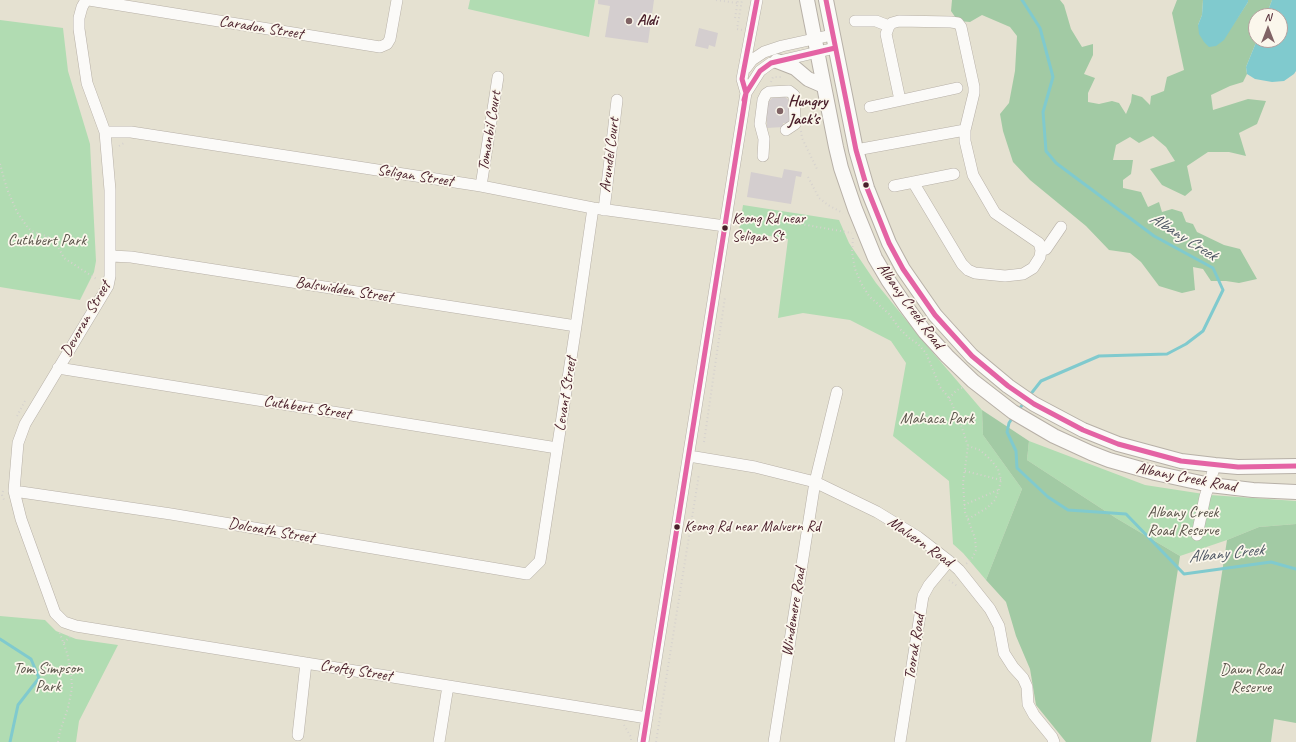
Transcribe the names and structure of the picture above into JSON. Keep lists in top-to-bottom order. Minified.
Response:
{"streets":{"main road":["Albany Creek Road"],"street":["Caradon Street","Tomanbil Court","Arundel Court","Seligan Street","Balswidden Street","Devoran Street","Levant Street","Cuthbert Street","Dolcoath Street","Malvern Road","Windemere Road","Toorak Road","Crofty Street"]},"crossings":[["Tomanbil Court","Seligan Street"],["Arundel Court","Seligan Street"],["Arundel Court","Levant Street"],["Seligan Street","Devoran Street"],["Seligan Street","Levant Street"],["Balswidden Street","Devoran Street"],["Balswidden Street","Levant Street"],["Devoran Street","Cuthbert Street"],["Devoran Street","Dolcoath Street"],["Devoran Street","Crofty Street"],["Levant Street","Cuthbert Street"],["Levant Street","Dolcoath Street"],["Malvern Road","Windemere Road"],["Malvern Road","Toorak Road"]],"water":["Albany Creek"],"parks":["Cuthbert Park","Mahaca Park","Albany Creek Road Reserve","Tom Simpson Park","Dawn Road Reserve"],"places":["Aldi","Hungry Jack's","Keong Rd near Seligan St","Keong Rd near Malvern Rd"],"north":"top"}
